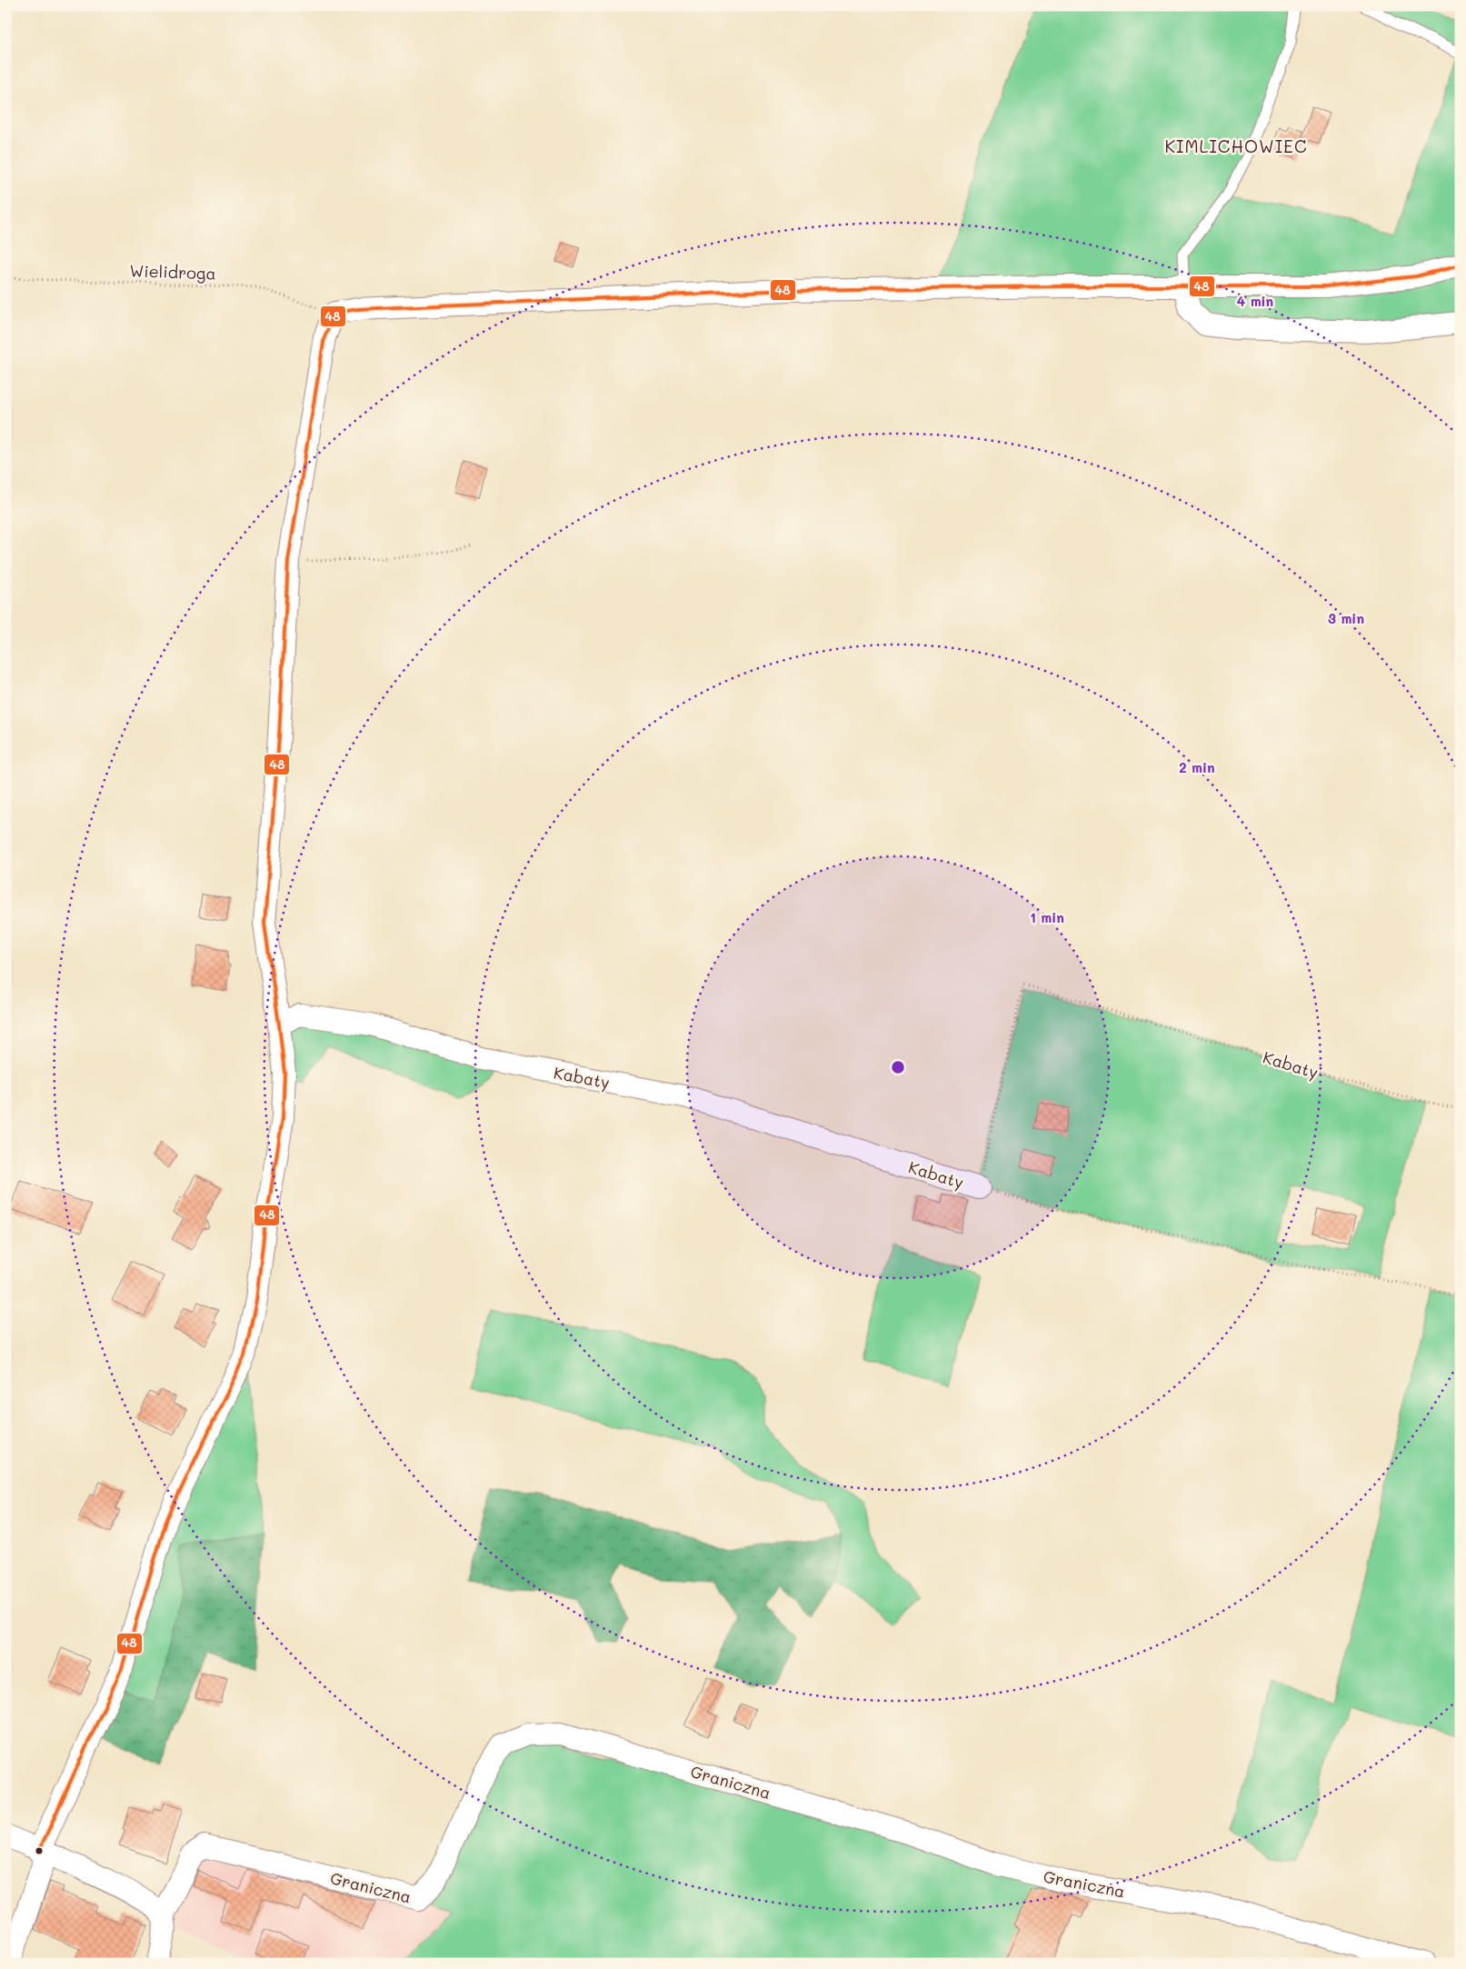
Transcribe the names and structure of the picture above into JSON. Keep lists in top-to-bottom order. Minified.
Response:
{"streets":{"street":["Kabaty","Graniczna"],"path":["Wielidroga"]},"districts":["KIMLICHOWIEC"],"lines":["transit line 48"],"rings":["4 min","3 min","2 min","1 min"]}
